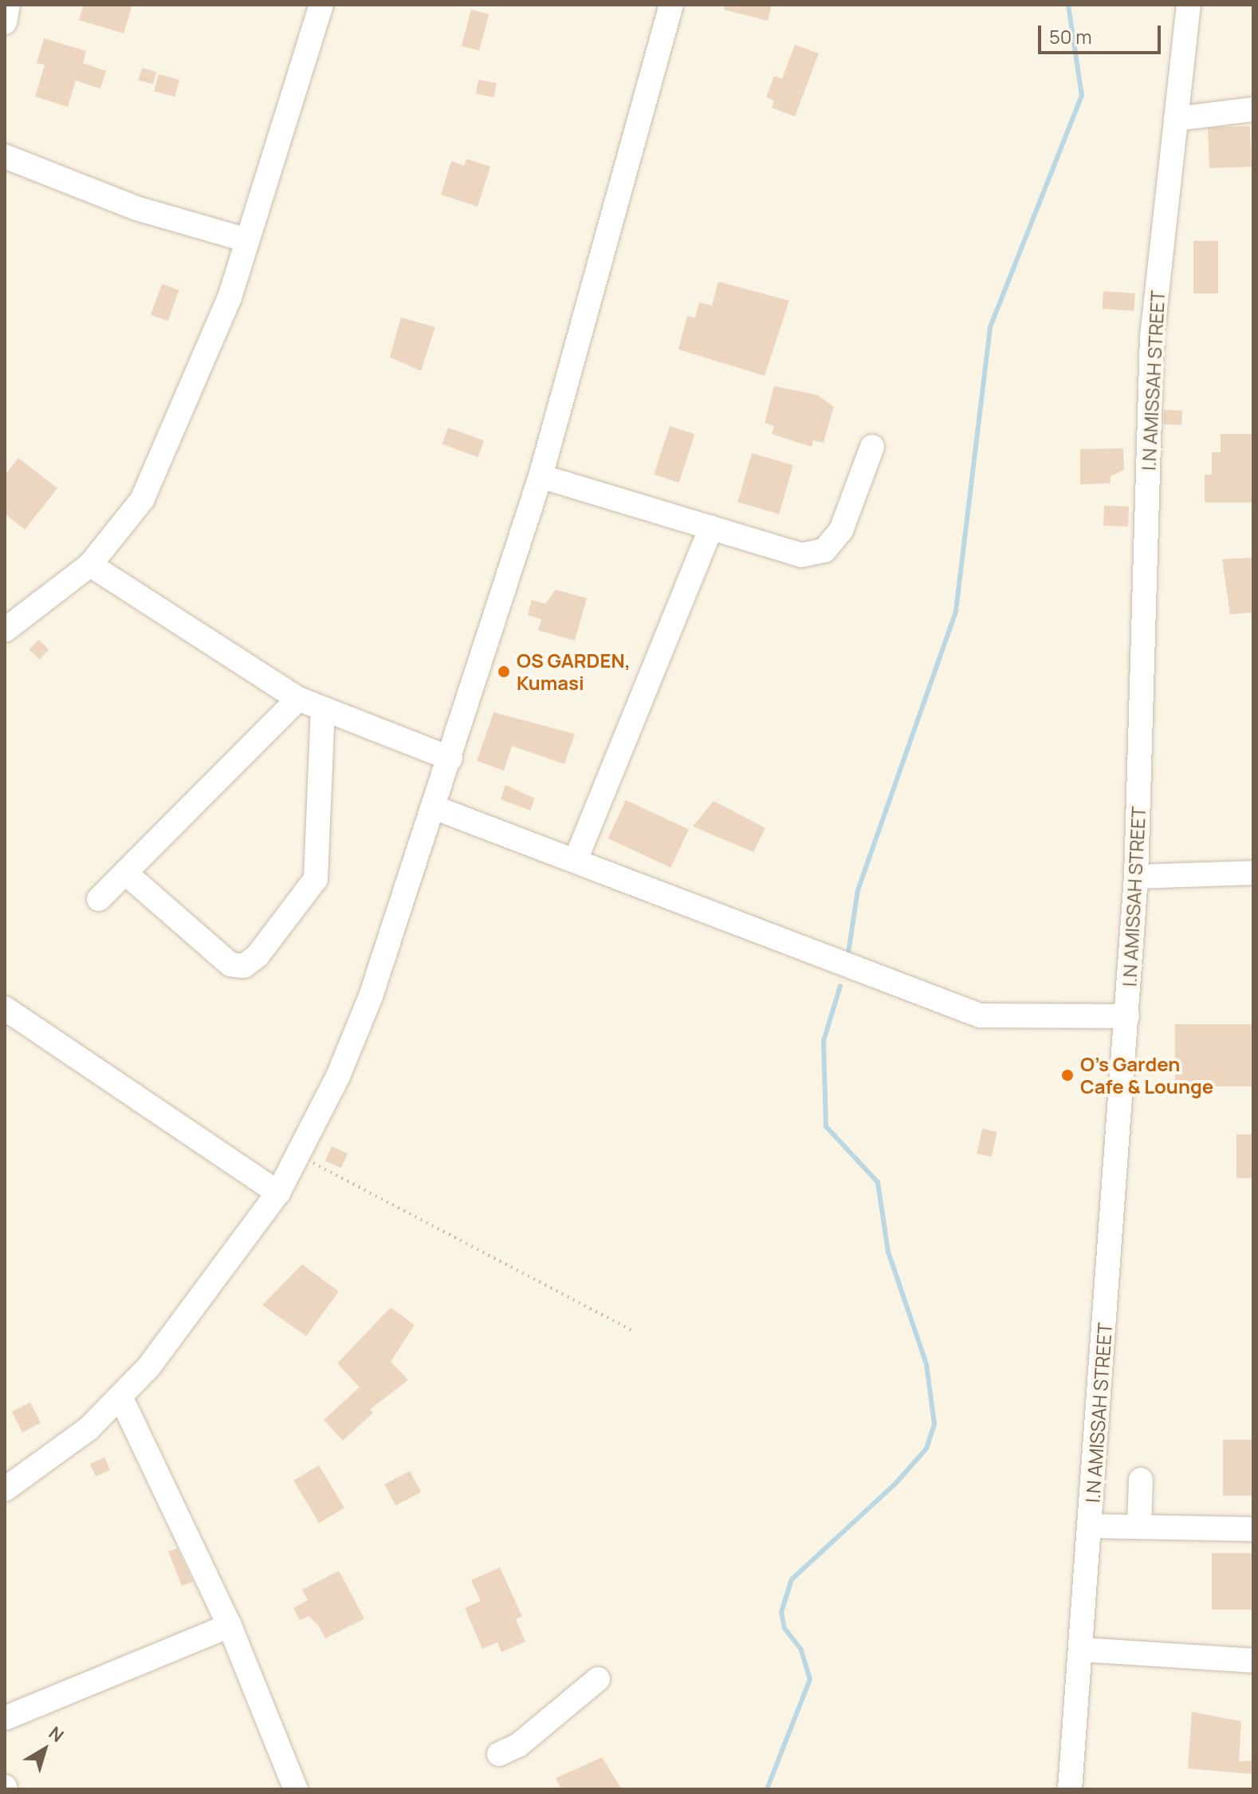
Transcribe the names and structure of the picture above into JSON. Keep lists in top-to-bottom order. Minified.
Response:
{"streets":{"street":["I.N AMISSAH STREET"]},"places":["OS GARDEN, Kumasi","O's Garden Cafe & Lounge"],"scale_bar":"50 m","north":"top right"}
